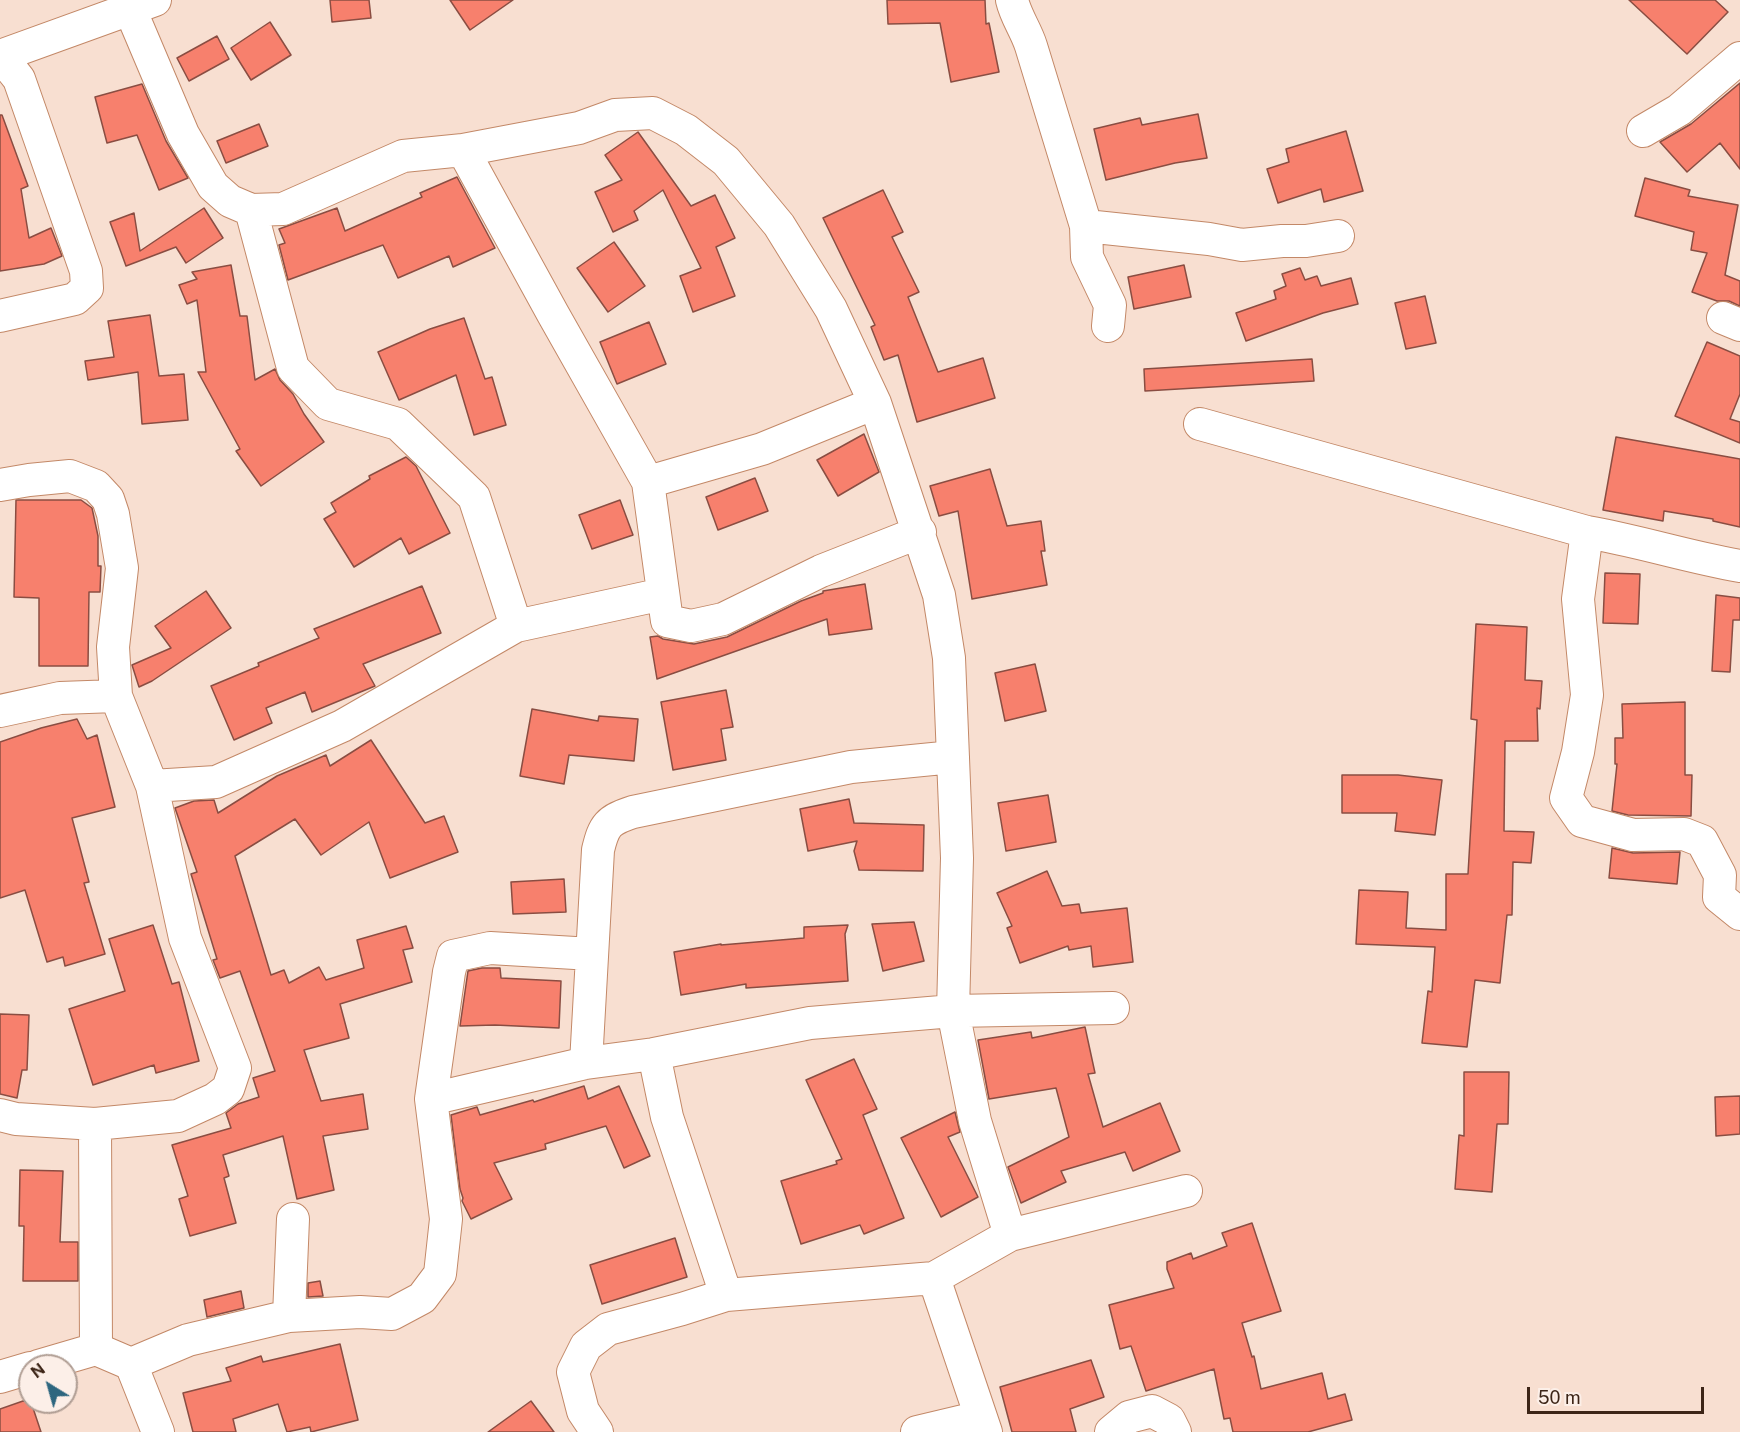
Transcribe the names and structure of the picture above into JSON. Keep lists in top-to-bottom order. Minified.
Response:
{"scale_bar":"50 m","north":"top left"}
